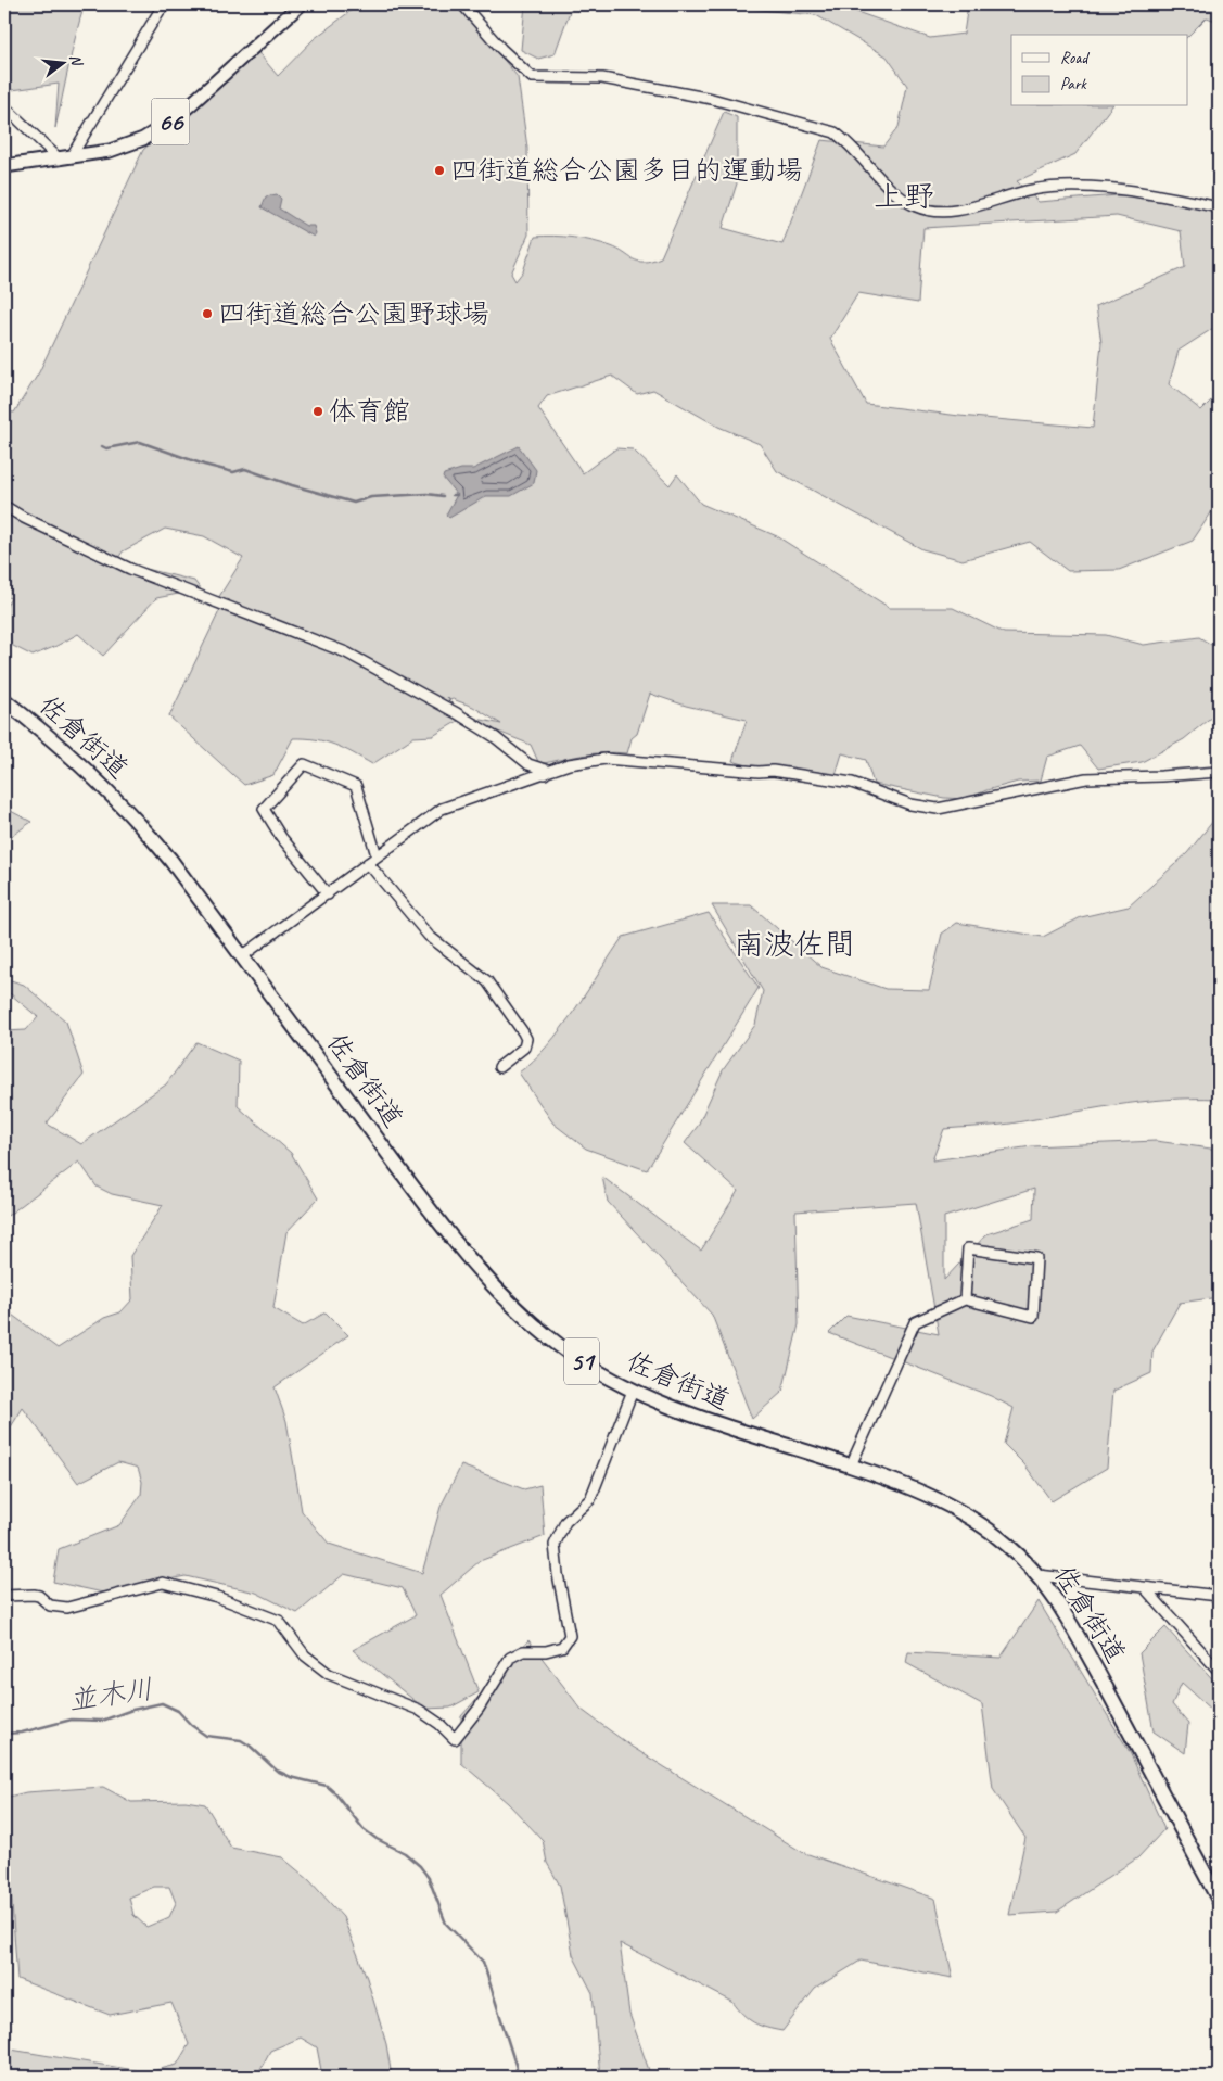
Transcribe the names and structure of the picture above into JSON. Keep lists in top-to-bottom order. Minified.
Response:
{"streets":{"highway":["佐倉街道","51"],"main road":["66"]},"districts":["上野","南波佐間"],"water":["並木川"],"places":["四街道総合公園多目的運動場","四街道総合公園野球場","体育館"],"legend":["Road","Park"],"north":"right"}
